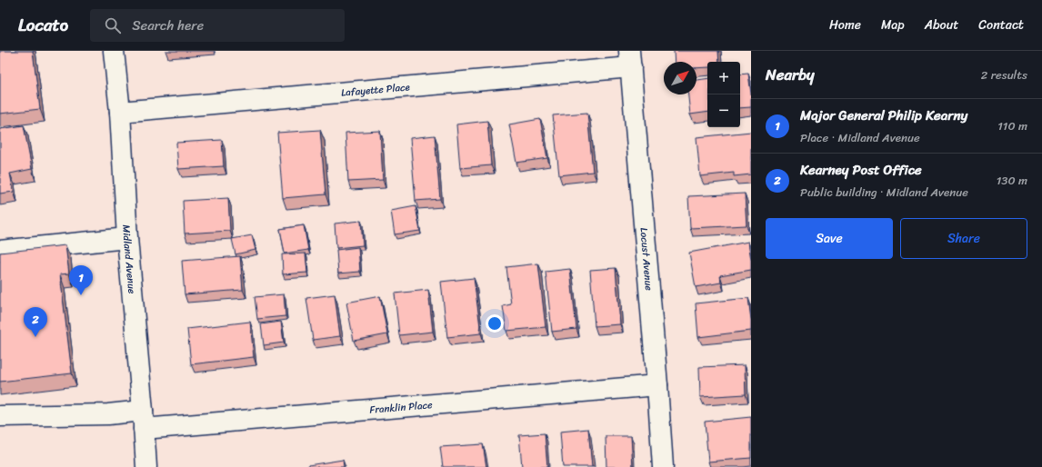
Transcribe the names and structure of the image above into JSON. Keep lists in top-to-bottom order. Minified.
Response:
{"streets":{"street":["Lafayette Place","Midland Avenue","Locust Avenue","Franklin Place"]},"crossings":[["Lafayette Place","Midland Avenue"],["Lafayette Place","Locust Avenue"],["Midland Avenue","Franklin Place"],["Locust Avenue","Franklin Place"]],"north":"top right","page":{"header":"Locato","search":"Search here","nav":["Home","Map","About","Contact"],"heading":["Nearby","2 results"],"map_buttons":["+","−"],"list":[{"mark":"1","name":"Major General Philip Kearny","note":"Place · Midland Avenue","value":"110 m"},{"mark":"2","name":"Kearney Post Office","note":"Public building · Midland Avenue","value":"130 m"}],"buttons":["Save","Share"],"pins":["1","2"]}}
